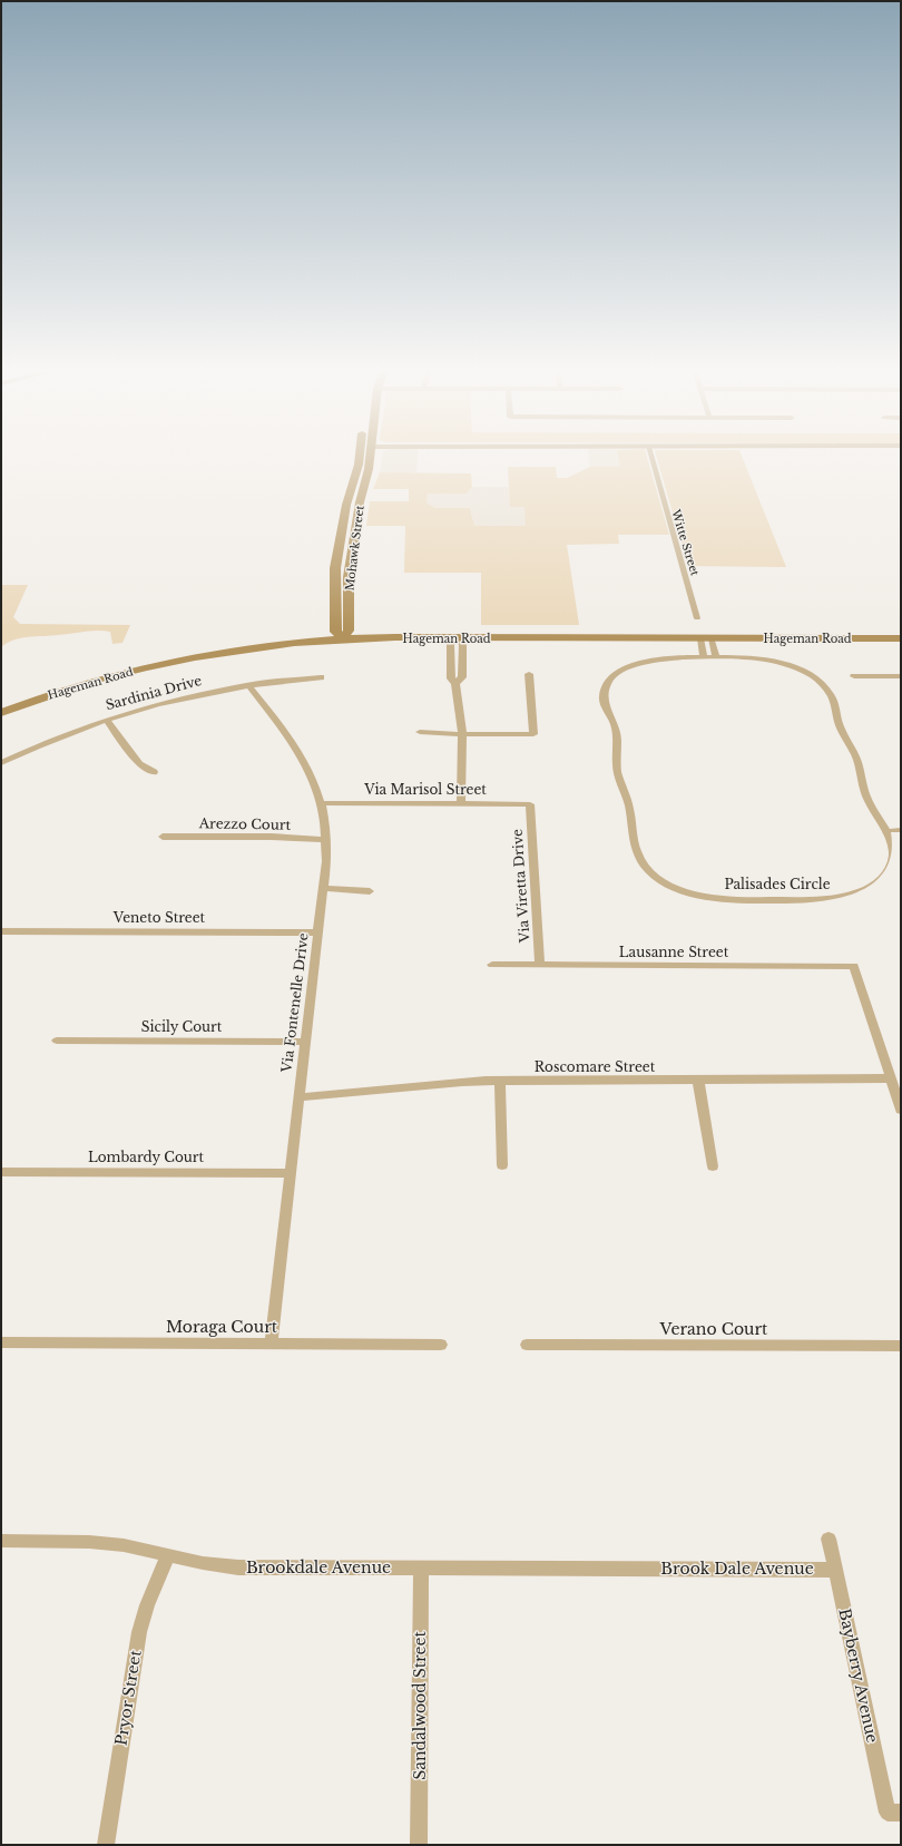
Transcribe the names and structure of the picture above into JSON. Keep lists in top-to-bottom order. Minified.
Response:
{"streets":{"main road":["Mohawk Street","Hageman Road"],"street":["Witte Street","Sardinia Drive","Via Marisol Street","Arezzo Court","Palisades Circle","Via Viretta Drive","Veneto Street","Lausanne Street","Via Fontenelle Drive","Sicily Court","Roscomare Street","Lombardy Court","Moraga Court","Verano Court","Brookdale Avenue","Brook Dale Avenue","Bayberry Avenue","Pryor Street","Sandalwood Street"]},"crossings":[["Mohawk Street","Hageman Road"],["Sardinia Drive","Via Fontenelle Drive"],["Via Marisol Street","Via Viretta Drive"],["Via Marisol Street","Via Fontenelle Drive"],["Arezzo Court","Via Fontenelle Drive"],["Via Viretta Drive","Lausanne Street"],["Veneto Street","Via Fontenelle Drive"],["Lausanne Street","Roscomare Street"],["Via Fontenelle Drive","Sicily Court"],["Via Fontenelle Drive","Roscomare Street"],["Via Fontenelle Drive","Lombardy Court"],["Via Fontenelle Drive","Moraga Court"],["Brookdale Avenue","Brook Dale Avenue"],["Brookdale Avenue","Pryor Street"],["Brookdale Avenue","Sandalwood Street"],["Brook Dale Avenue","Bayberry Avenue"]]}
